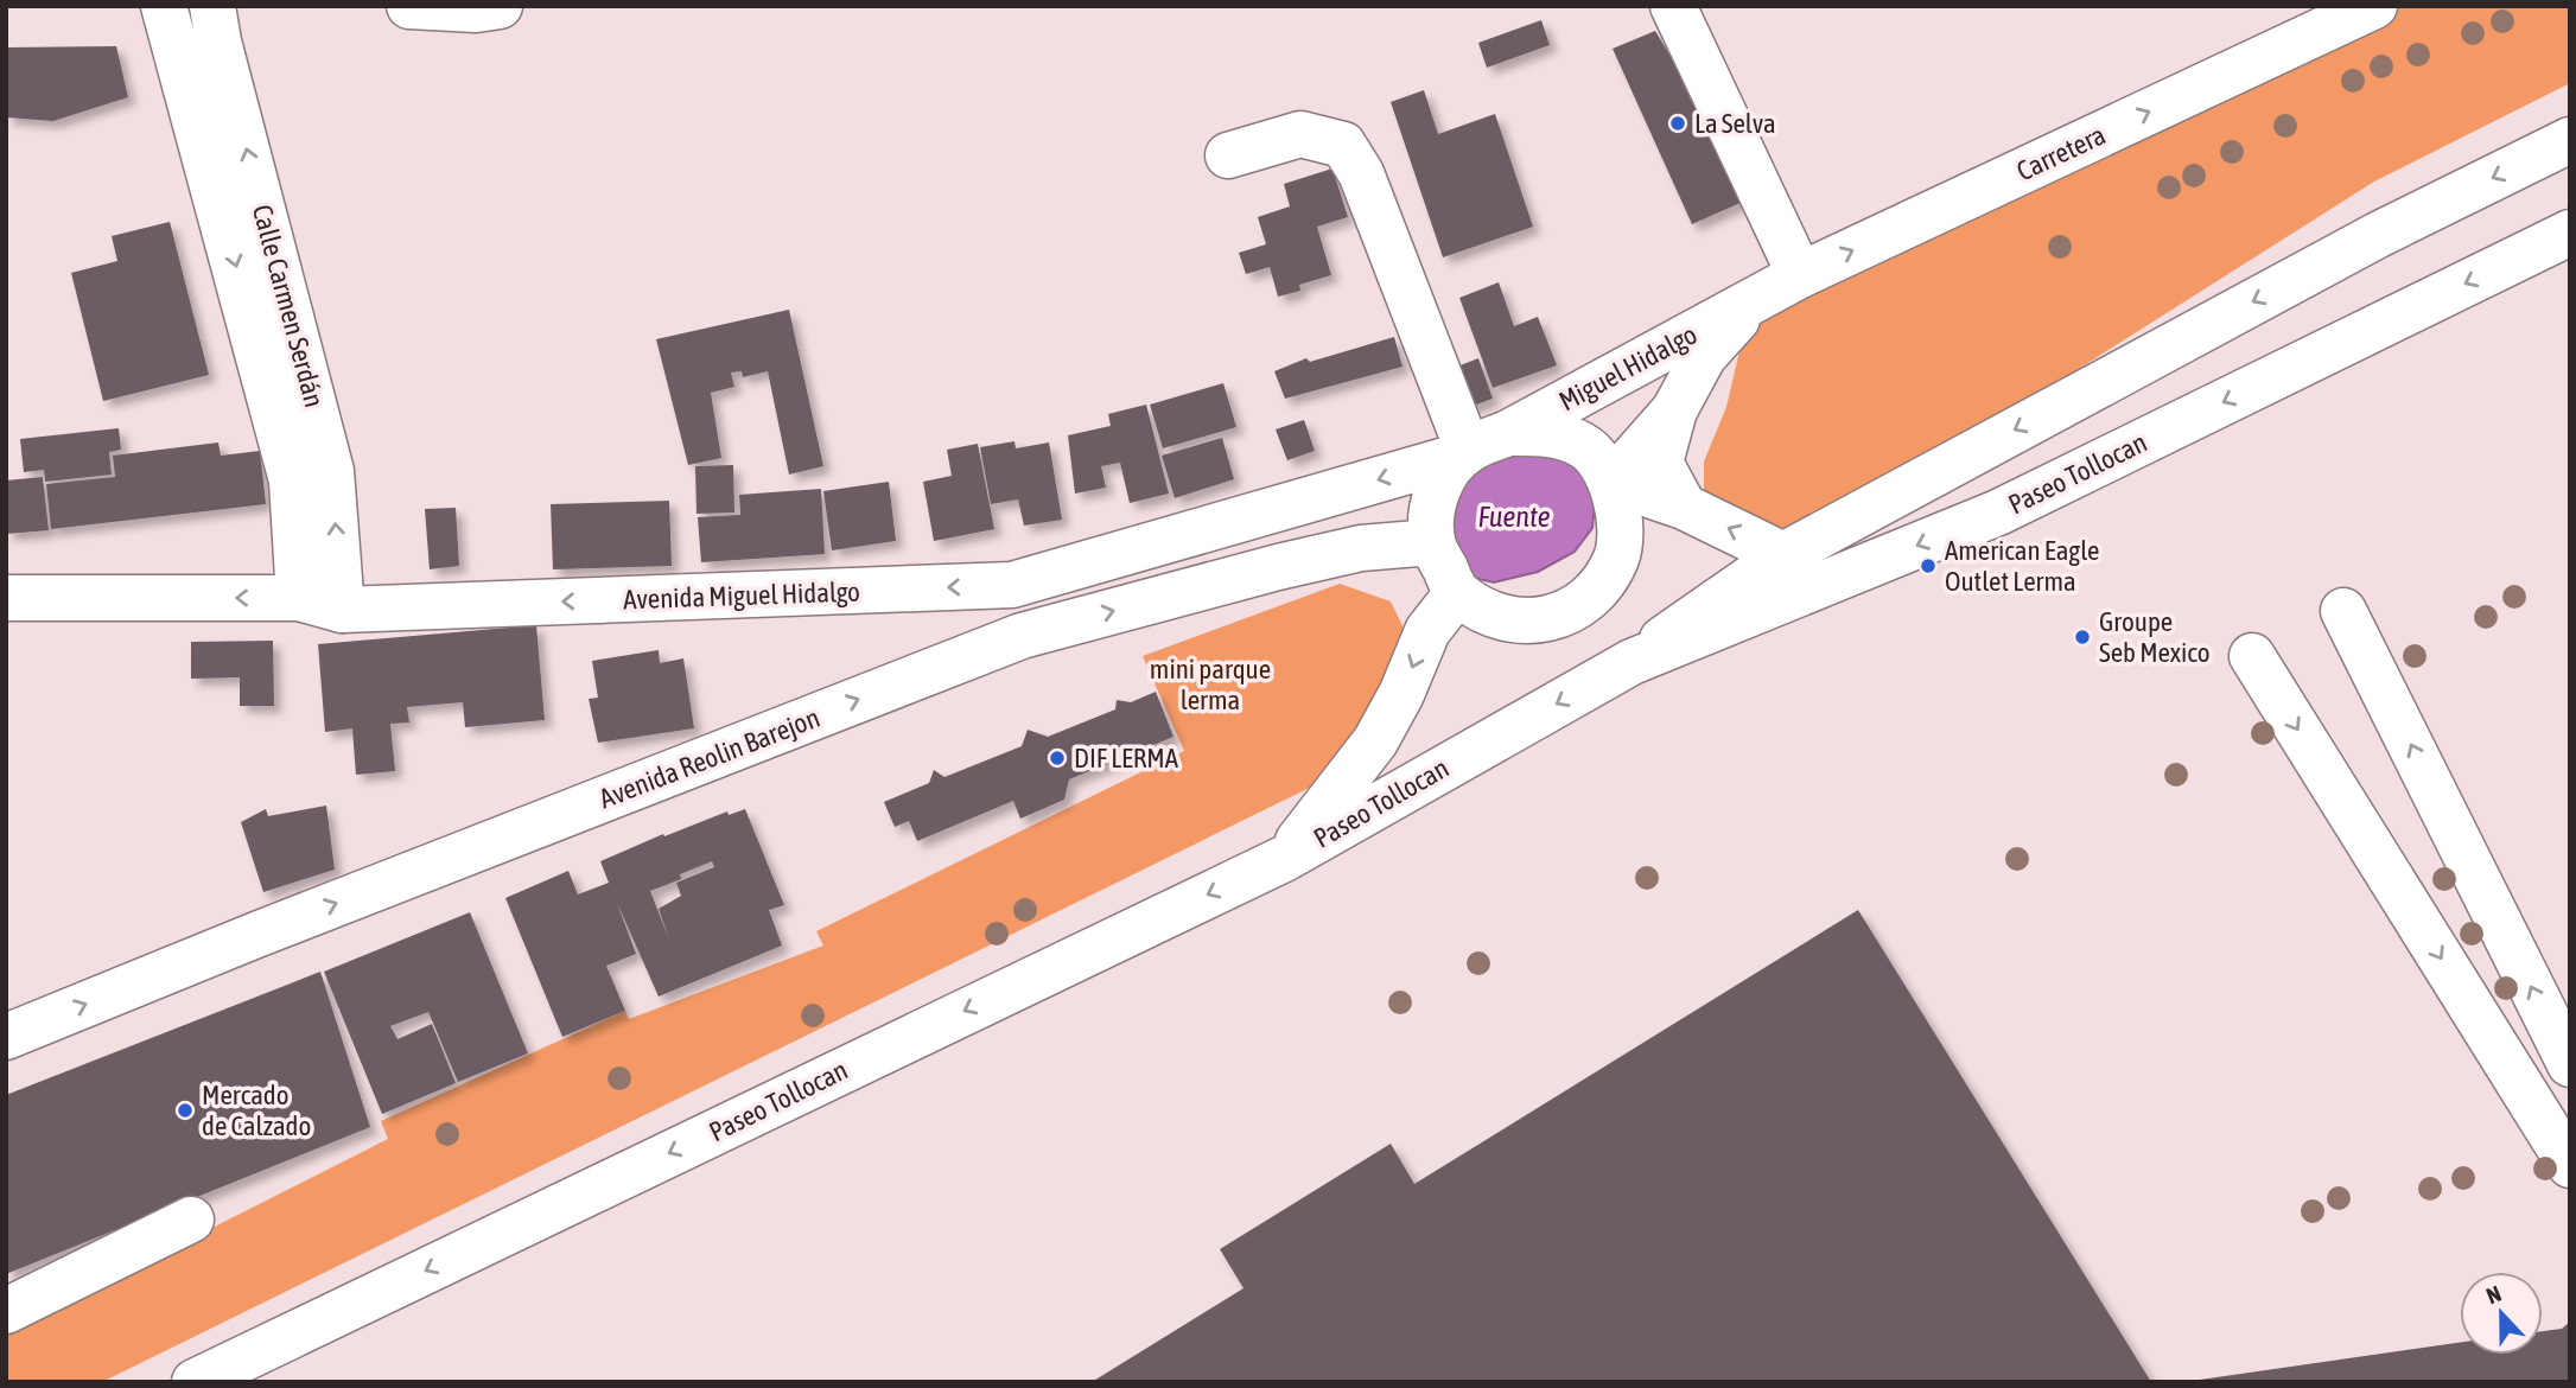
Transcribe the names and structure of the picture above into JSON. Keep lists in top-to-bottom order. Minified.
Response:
{"streets":{"main road":["Carretera","Calle Carmen Serdán","Miguel Hidalgo","Paseo Tollocan","Avenida Miguel Hidalgo","Avenida Reolin Barejon"]},"crossings":[["Carretera","Miguel Hidalgo"],["Calle Carmen Serdán","Avenida Miguel Hidalgo"],["Miguel Hidalgo","Avenida Miguel Hidalgo"],["Miguel Hidalgo","Avenida Reolin Barejon"],["Avenida Miguel Hidalgo","Avenida Reolin Barejon"]],"one_way":["Avenida Miguel Hidalgo","Avenida Reolin Barejon"],"water":["Fuente"],"parks":["mini parque lerma"],"places":["La Selva","American Eagle Outlet Lerma","Groupe Seb Mexico","DIF LERMA","Mercado de Calzado"],"north":"top"}
